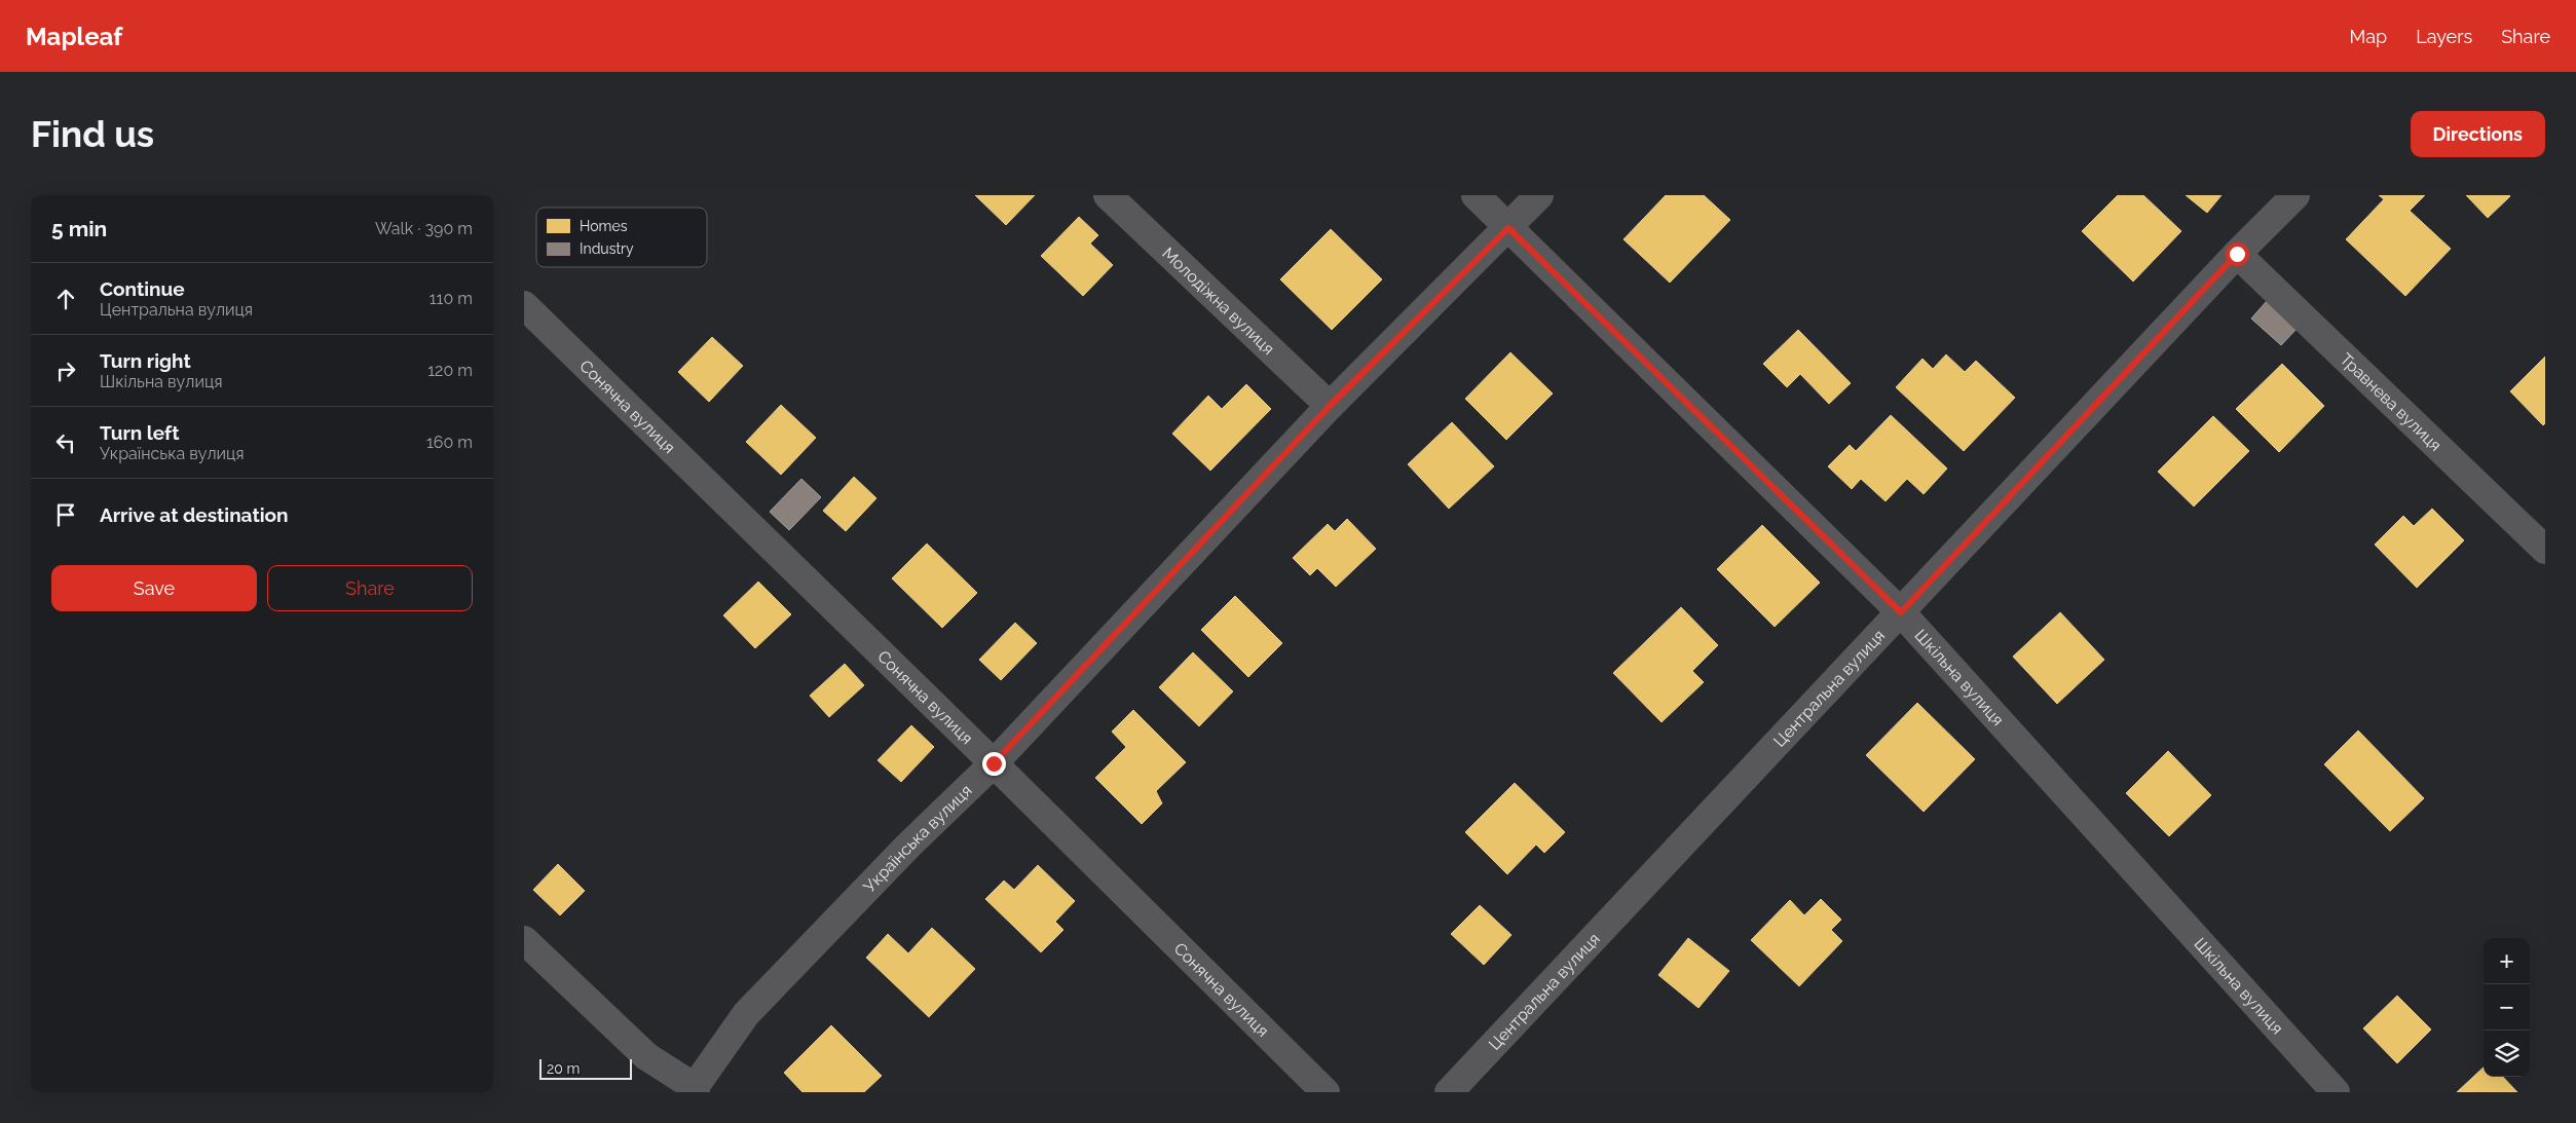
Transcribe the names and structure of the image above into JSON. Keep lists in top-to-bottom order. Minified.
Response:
{"streets":{"street":["Молодіжна вулиця","Травнева вулиця","Сонячна вулиця","Шкільна вулиця","Центральна вулиця","Українська вулиця"]},"crossings":[["Молодіжна вулиця","Українська вулиця"],["Травнева вулиця","Центральна вулиця"],["Сонячна вулиця","Українська вулиця"],["Шкільна вулиця","Центральна вулиця"],["Шкільна вулиця","Українська вулиця"]],"legend":["Homes","Industry"],"scale_bar":"20 m","page":{"header":"Mapleaf","nav":["Map","Layers","Share"],"buttons":["Directions",["Save","Share"]],"title":"Find us","heading":["5 min","Walk · 390 m"],"list":[["Continue","Центральна вулиця","110 m"],["Turn right","Шкільна вулиця","120 m"],["Turn left","Українська вулиця","160 m"],"Arrive at destination"],"map_buttons":["+","−"],"scale":"20 m"}}
